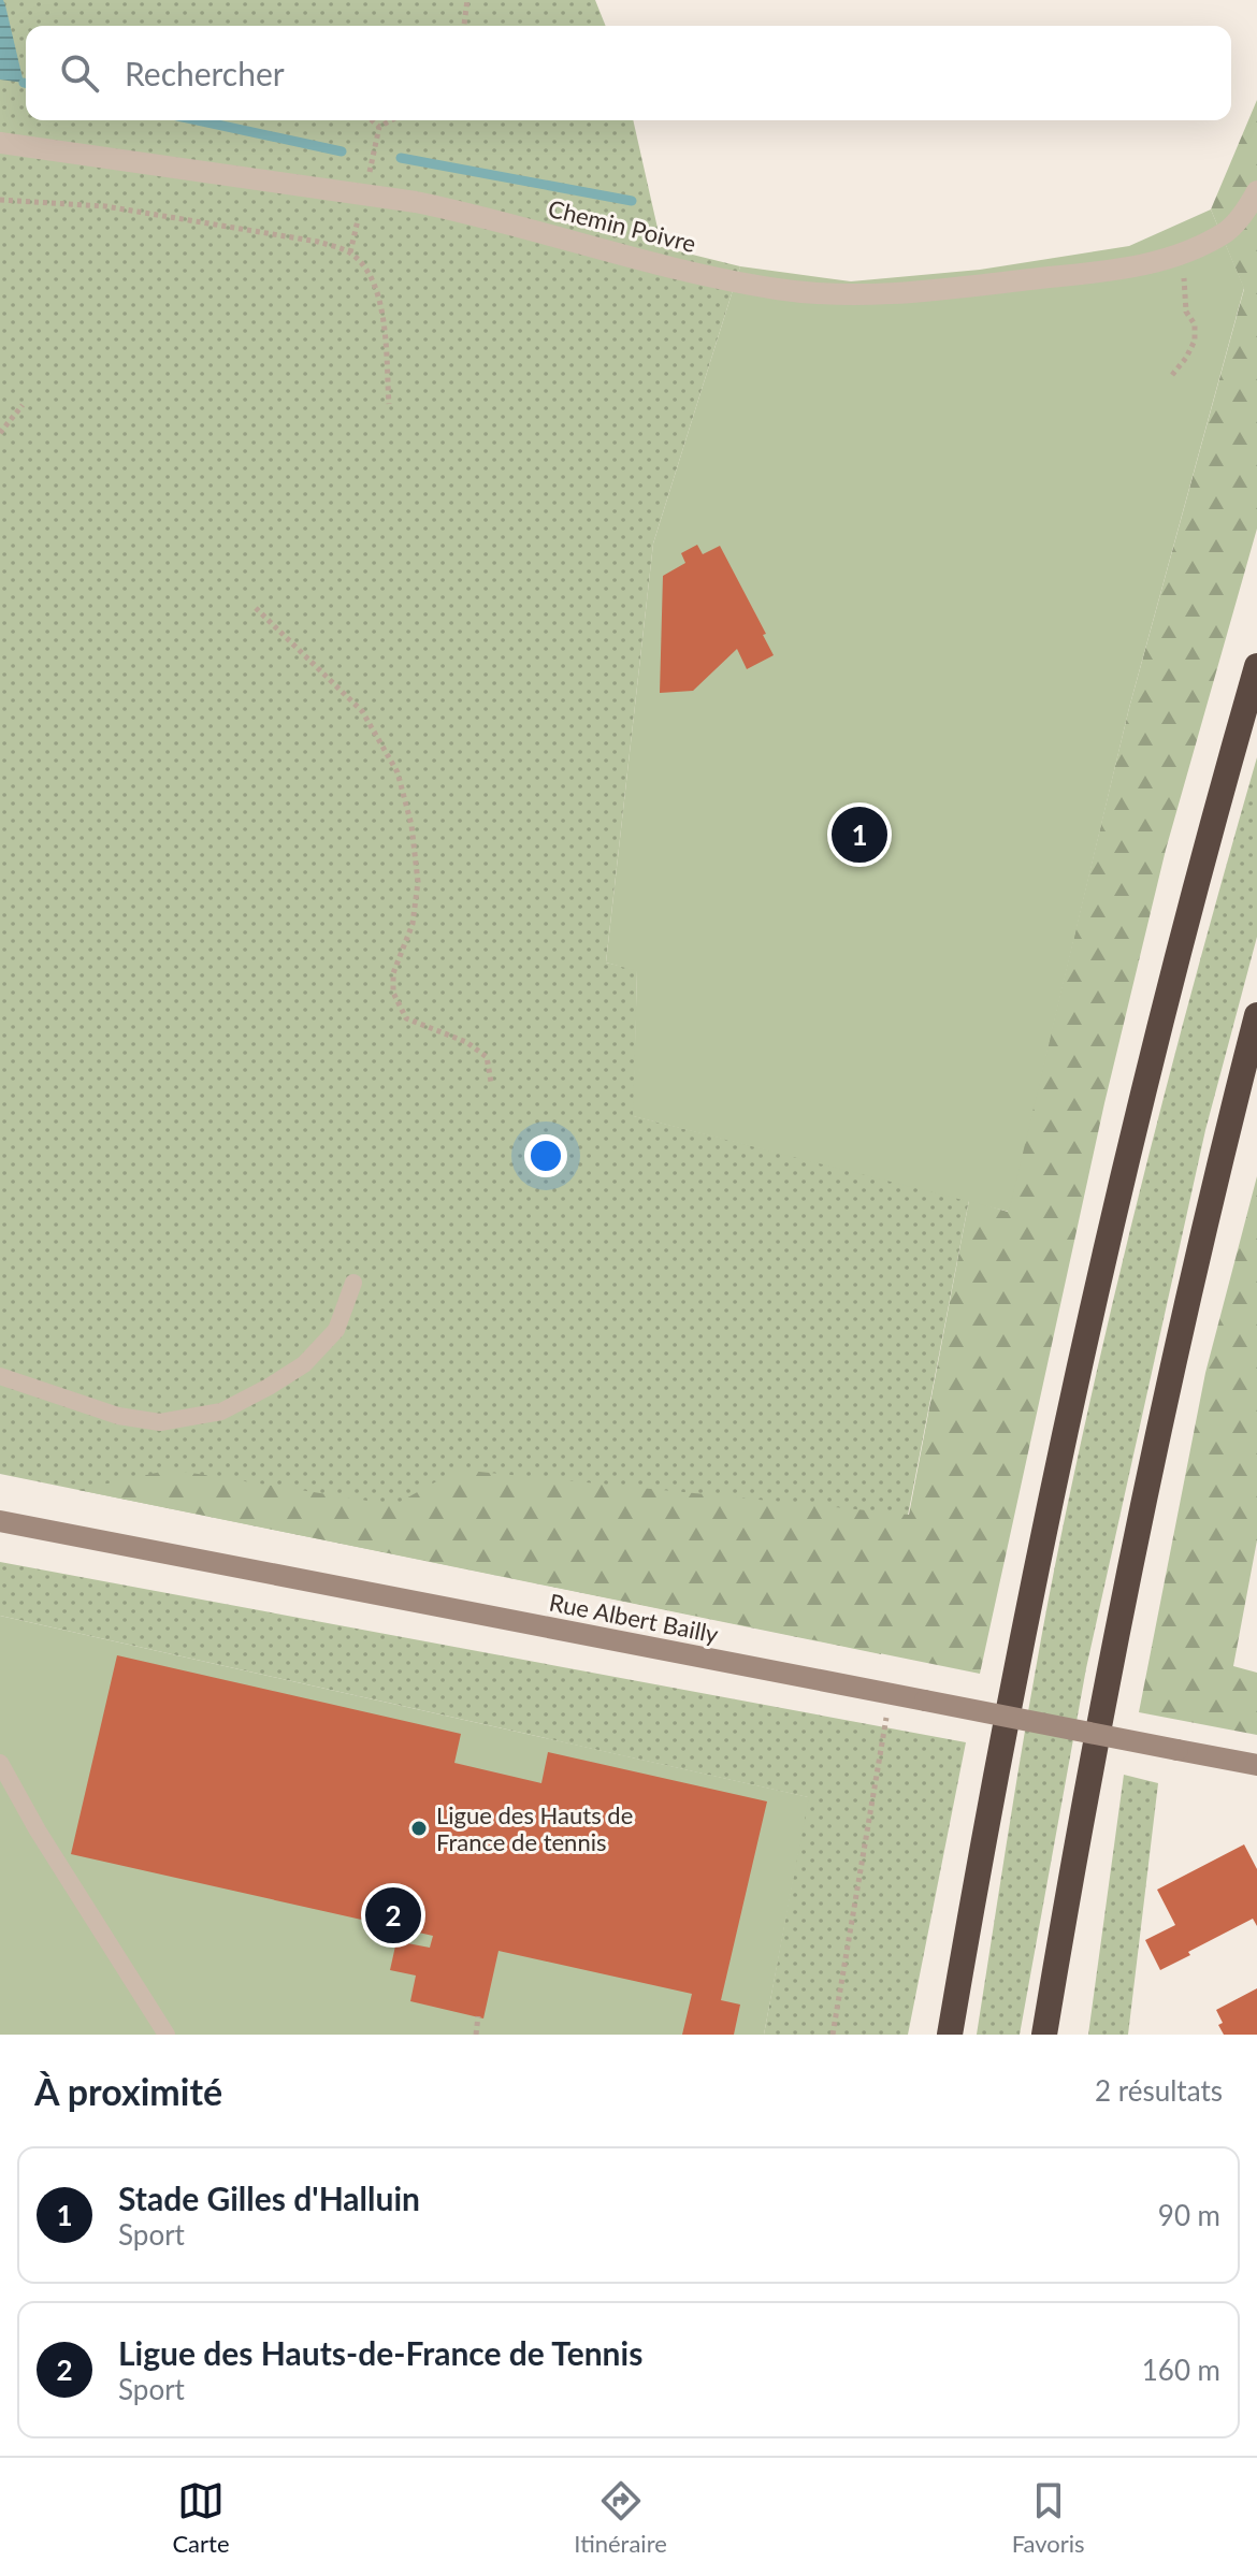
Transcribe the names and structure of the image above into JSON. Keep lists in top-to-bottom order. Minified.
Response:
{"streets":{"main road":["Rue Albert Bailly"],"street":["Chemin Poivre"]},"places":["Ligue des Hauts de France de tennis"],"page":{"search":"Rechercher","pins":["1","2"],"heading":["À proximité","2 résultats"],"list":[{"mark":"1","name":"Stade Gilles d'Halluin","note":"Sport","value":"90 m"},{"mark":"2","name":"Ligue des Hauts-de-France de Tennis","note":"Sport","value":"160 m"}],"nav":["Carte","Itinéraire","Favoris"]}}
